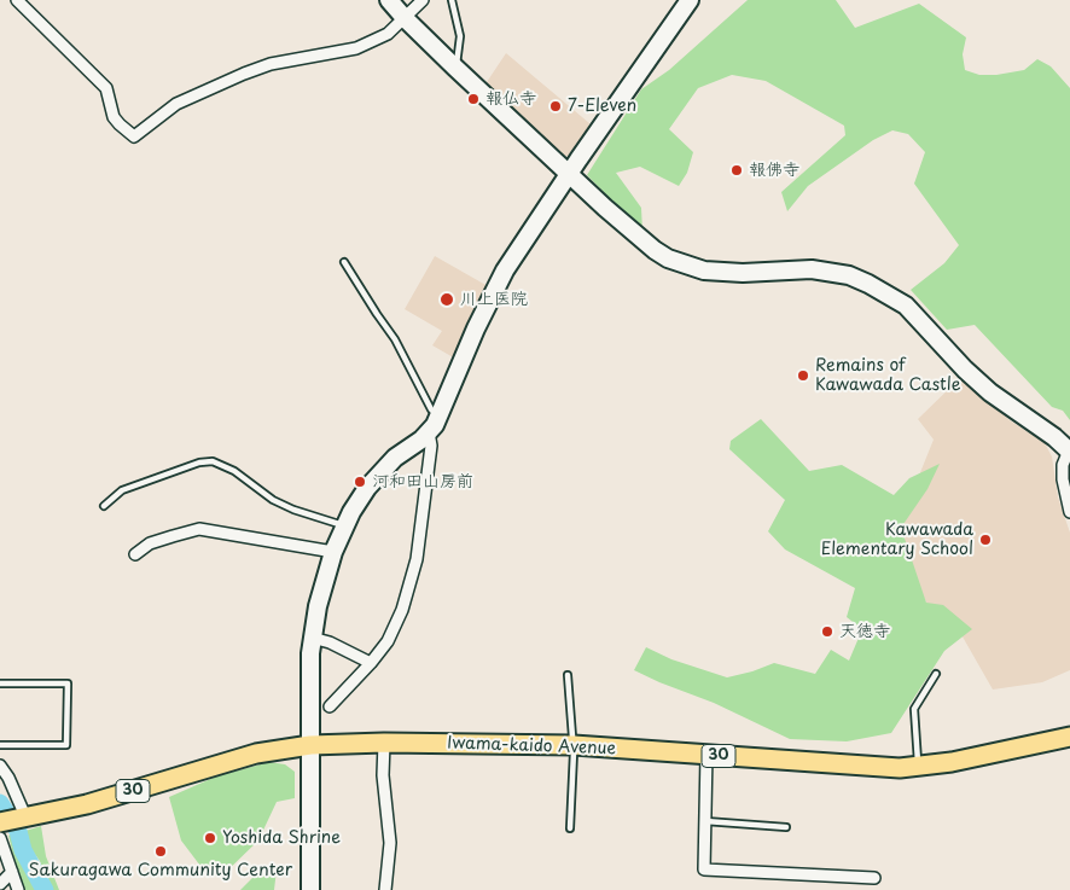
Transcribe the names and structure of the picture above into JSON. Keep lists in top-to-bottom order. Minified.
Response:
{"streets":{"main road":["Iwama-kaido Avenue","30"]},"places":["報仏寺","7-Eleven","報佛寺","川上医院","Remains of Kawawada Castle","河和田山房前","Kawawada Elementary School","天徳寺","Yoshida Shrine","Sakuragawa Community Center"]}
